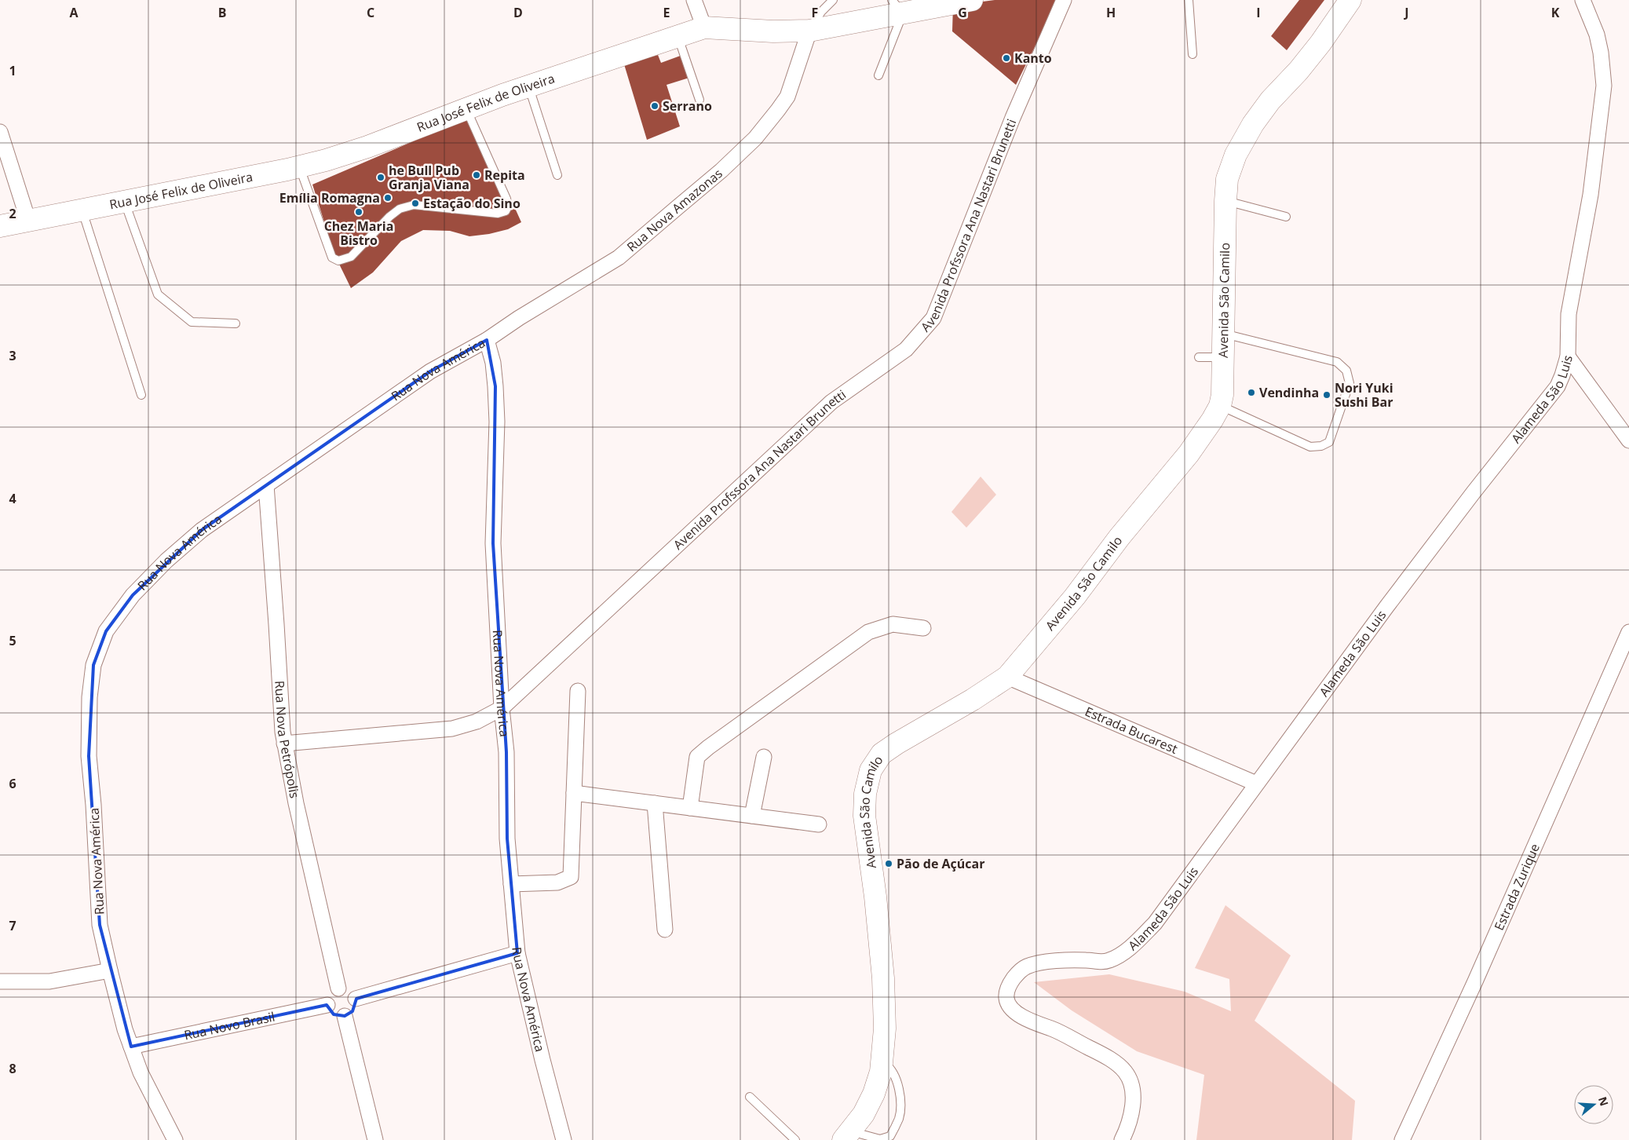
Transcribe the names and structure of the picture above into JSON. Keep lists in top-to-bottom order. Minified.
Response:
{"streets":{"main road":["Rua José Felix de Oliveira","Avenida São Camilo"],"street":["Rua Nova Amazonas","Avenida Profssora Ana Nastari Brunetti","Rua Nova América","Alameda São Luis","Estrada Bucarest","Rua Nova Petrópolis","Estrada Zurique","Rua Novo Brasil"]},"crossings":[["Rua José Felix de Oliveira","Rua Nova Amazonas"],["Rua Nova Amazonas","Rua Nova América"],["Avenida Profssora Ana Nastari Brunetti","Rua Nova América"],["Avenida Profssora Ana Nastari Brunetti","Rua Nova Petrópolis"],["Avenida São Camilo","Estrada Bucarest"],["Rua Nova América","Rua Nova Petrópolis"],["Alameda São Luis","Estrada Bucarest"],["Rua Nova Petrópolis","Rua Novo Brasil"]],"places":["Kanto","Serrano","Repita","he Bull Pub Granja Viana","Emília Romagna","Estação do Sino","Chez Maria Bistro","Vendinha","Nori Yuki Sushi Bar","Pão de Açúcar"],"north":"right","grid":{"columns":["A","B","C","D","E","F","G","H","I","J","K"],"rows":["1","2","3","4","5","6","7","8"]}}
